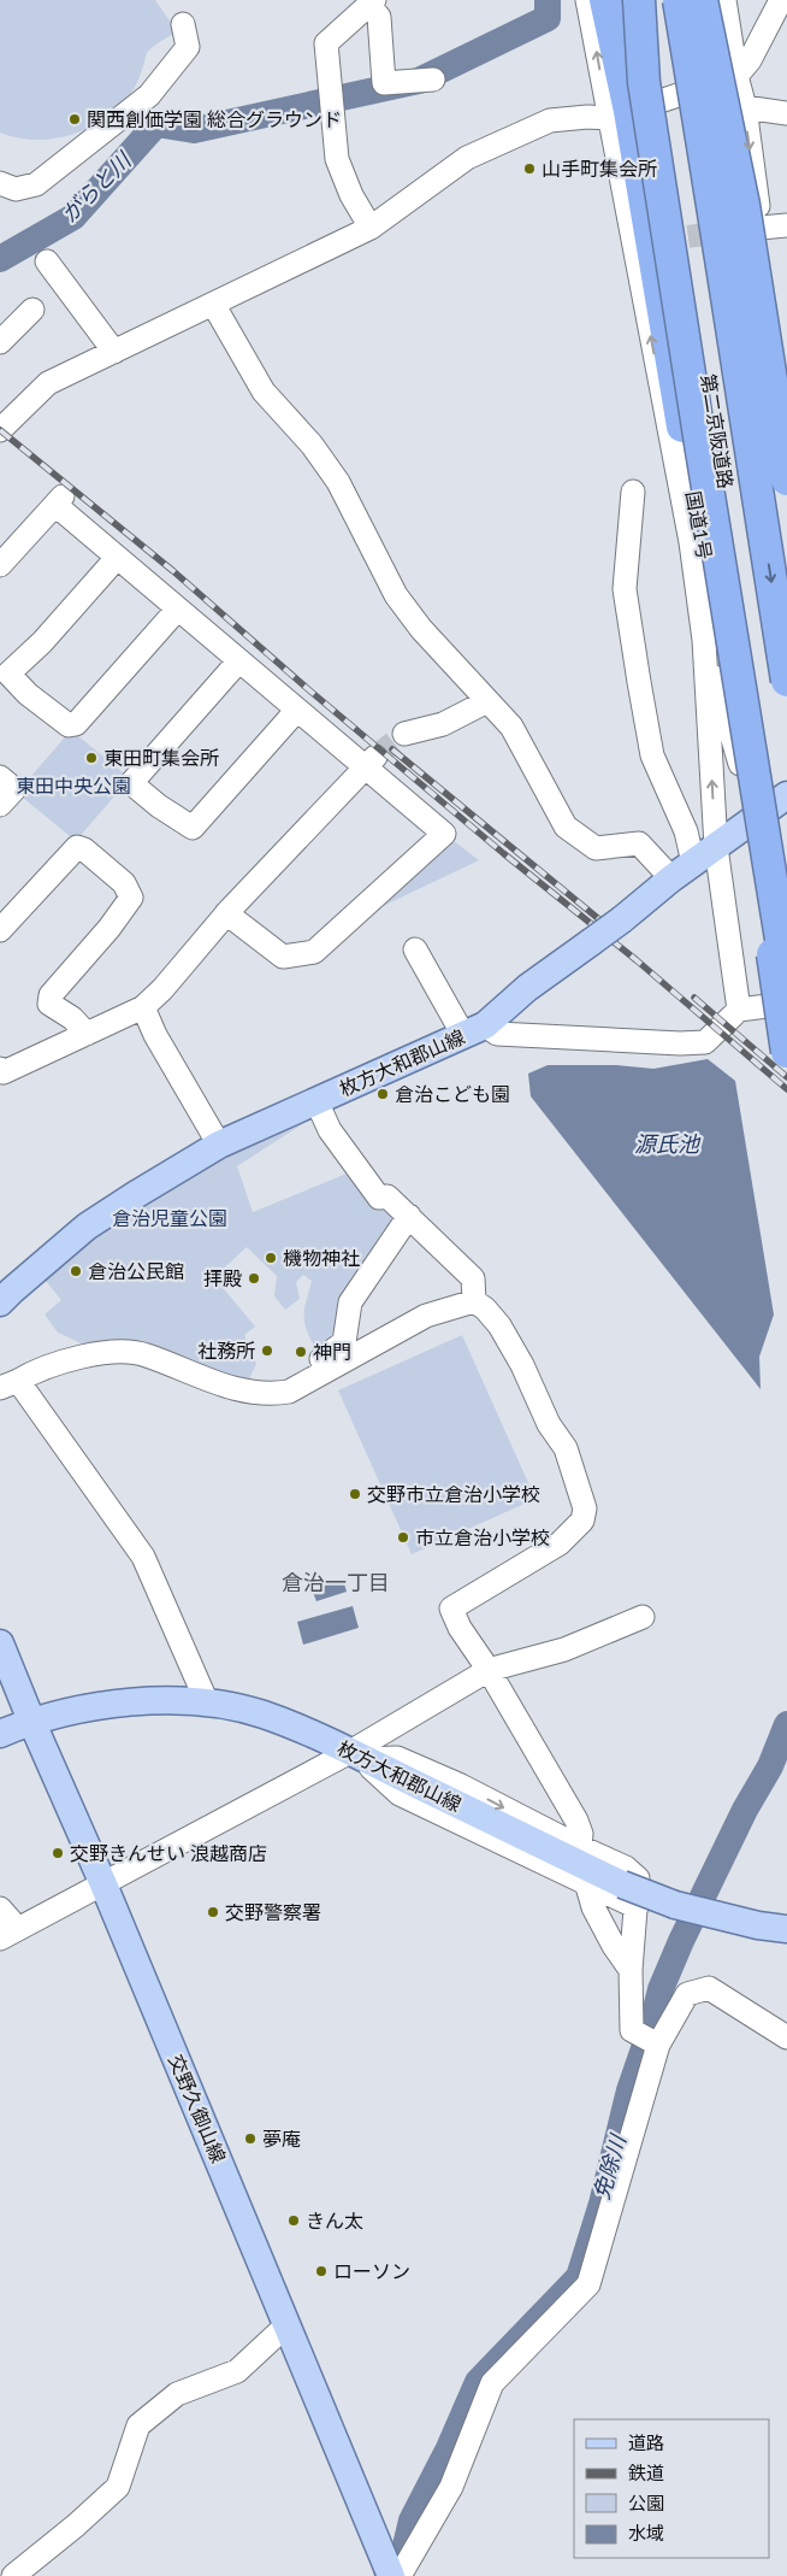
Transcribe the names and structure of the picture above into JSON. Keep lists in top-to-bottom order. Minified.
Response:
{"streets":{"highway":["第二京阪道路","国道1号"],"main road":["枚方大和郡山線","交野久御山線"]},"crossings":[["枚方大和郡山線","交野久御山線"]],"districts":["倉治一丁目"],"water":["がらと川","源氏池","免除川"],"parks":["東田中央公園","倉治児童公園"],"places":["関西創価学園 総合グラウンド","山手町集会所","東田町集会所","倉治こども園","機物神社","倉治公民館","拝殿","社務所","神門","交野市立倉治小学校","市立倉治小学校","交野きんせい 浪越商店","交野警察署","夢庵","きん太","ローソン"],"legend":["道路","鉄道","公園","水域"]}
